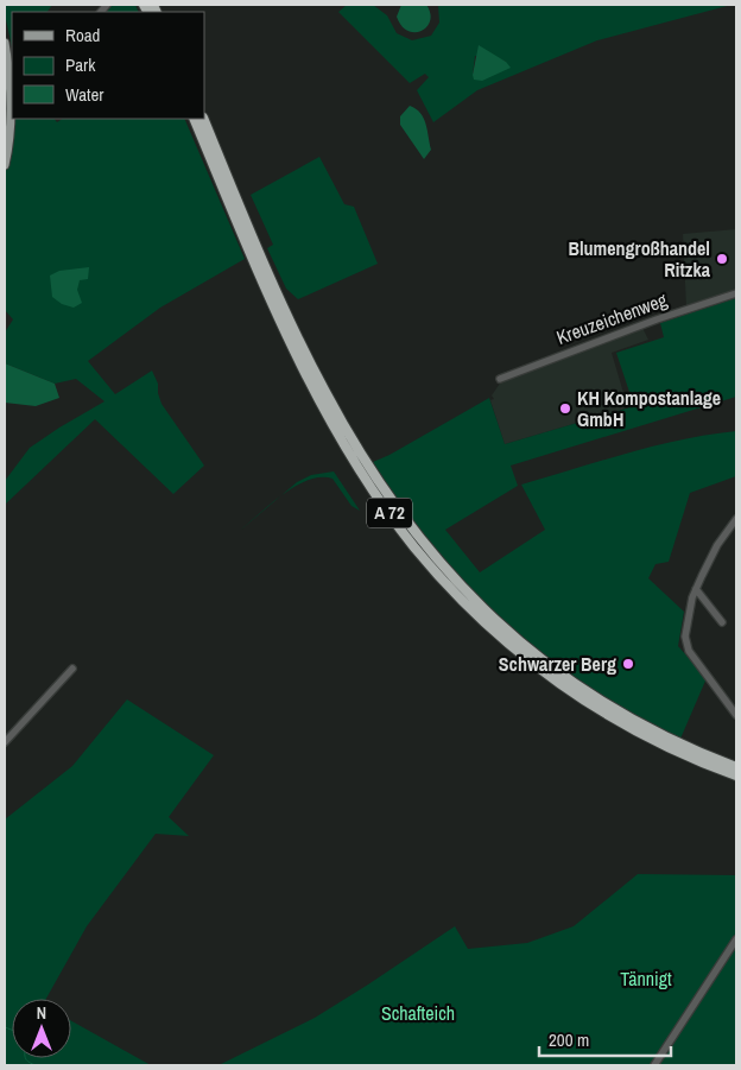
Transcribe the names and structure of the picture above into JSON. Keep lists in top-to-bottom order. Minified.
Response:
{"streets":{"highway":["A 72"],"street":["Kreuzeichenweg"]},"parks":["Tännigt","Schafteich"],"places":["Blumengroßhandel Ritzka","KH Kompostanlage GmbH","Schwarzer Berg"],"legend":["Road","Park","Water"],"scale_bar":"200 m","north":"top"}
